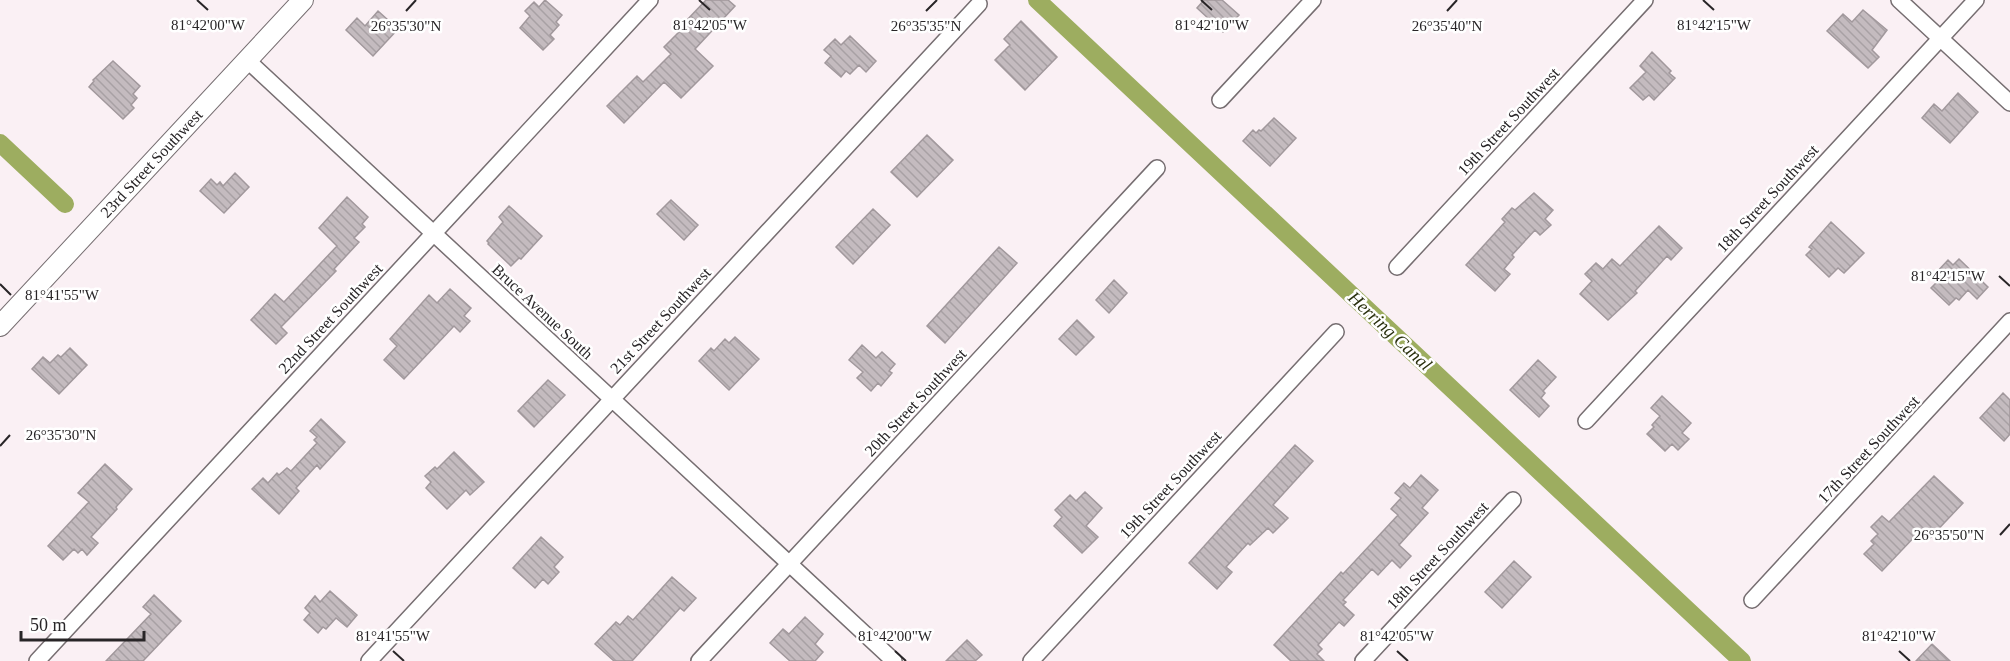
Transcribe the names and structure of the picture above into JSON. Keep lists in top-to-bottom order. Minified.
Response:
{"streets":{"street":["19th Street Southwest","23rd Street Southwest","18th Street Southwest","Bruce Avenue South","22nd Street Southwest","21st Street Southwest","20th Street Southwest","17th Street Southwest"]},"crossings":[["23rd Street Southwest","Bruce Avenue South"],["Bruce Avenue South","22nd Street Southwest"],["Bruce Avenue South","21st Street Southwest"],["Bruce Avenue South","20th Street Southwest"]],"water":["Herring Canal"],"scale_bar":"50 m","coordinates":["81°42'15\"W","81°42'00\"W","81°42'05\"W","81°42'10\"W","26°35'35\"N","26°35'30\"N","26°35'40\"N","81°41'55\"W","26°35'50\"N"]}
